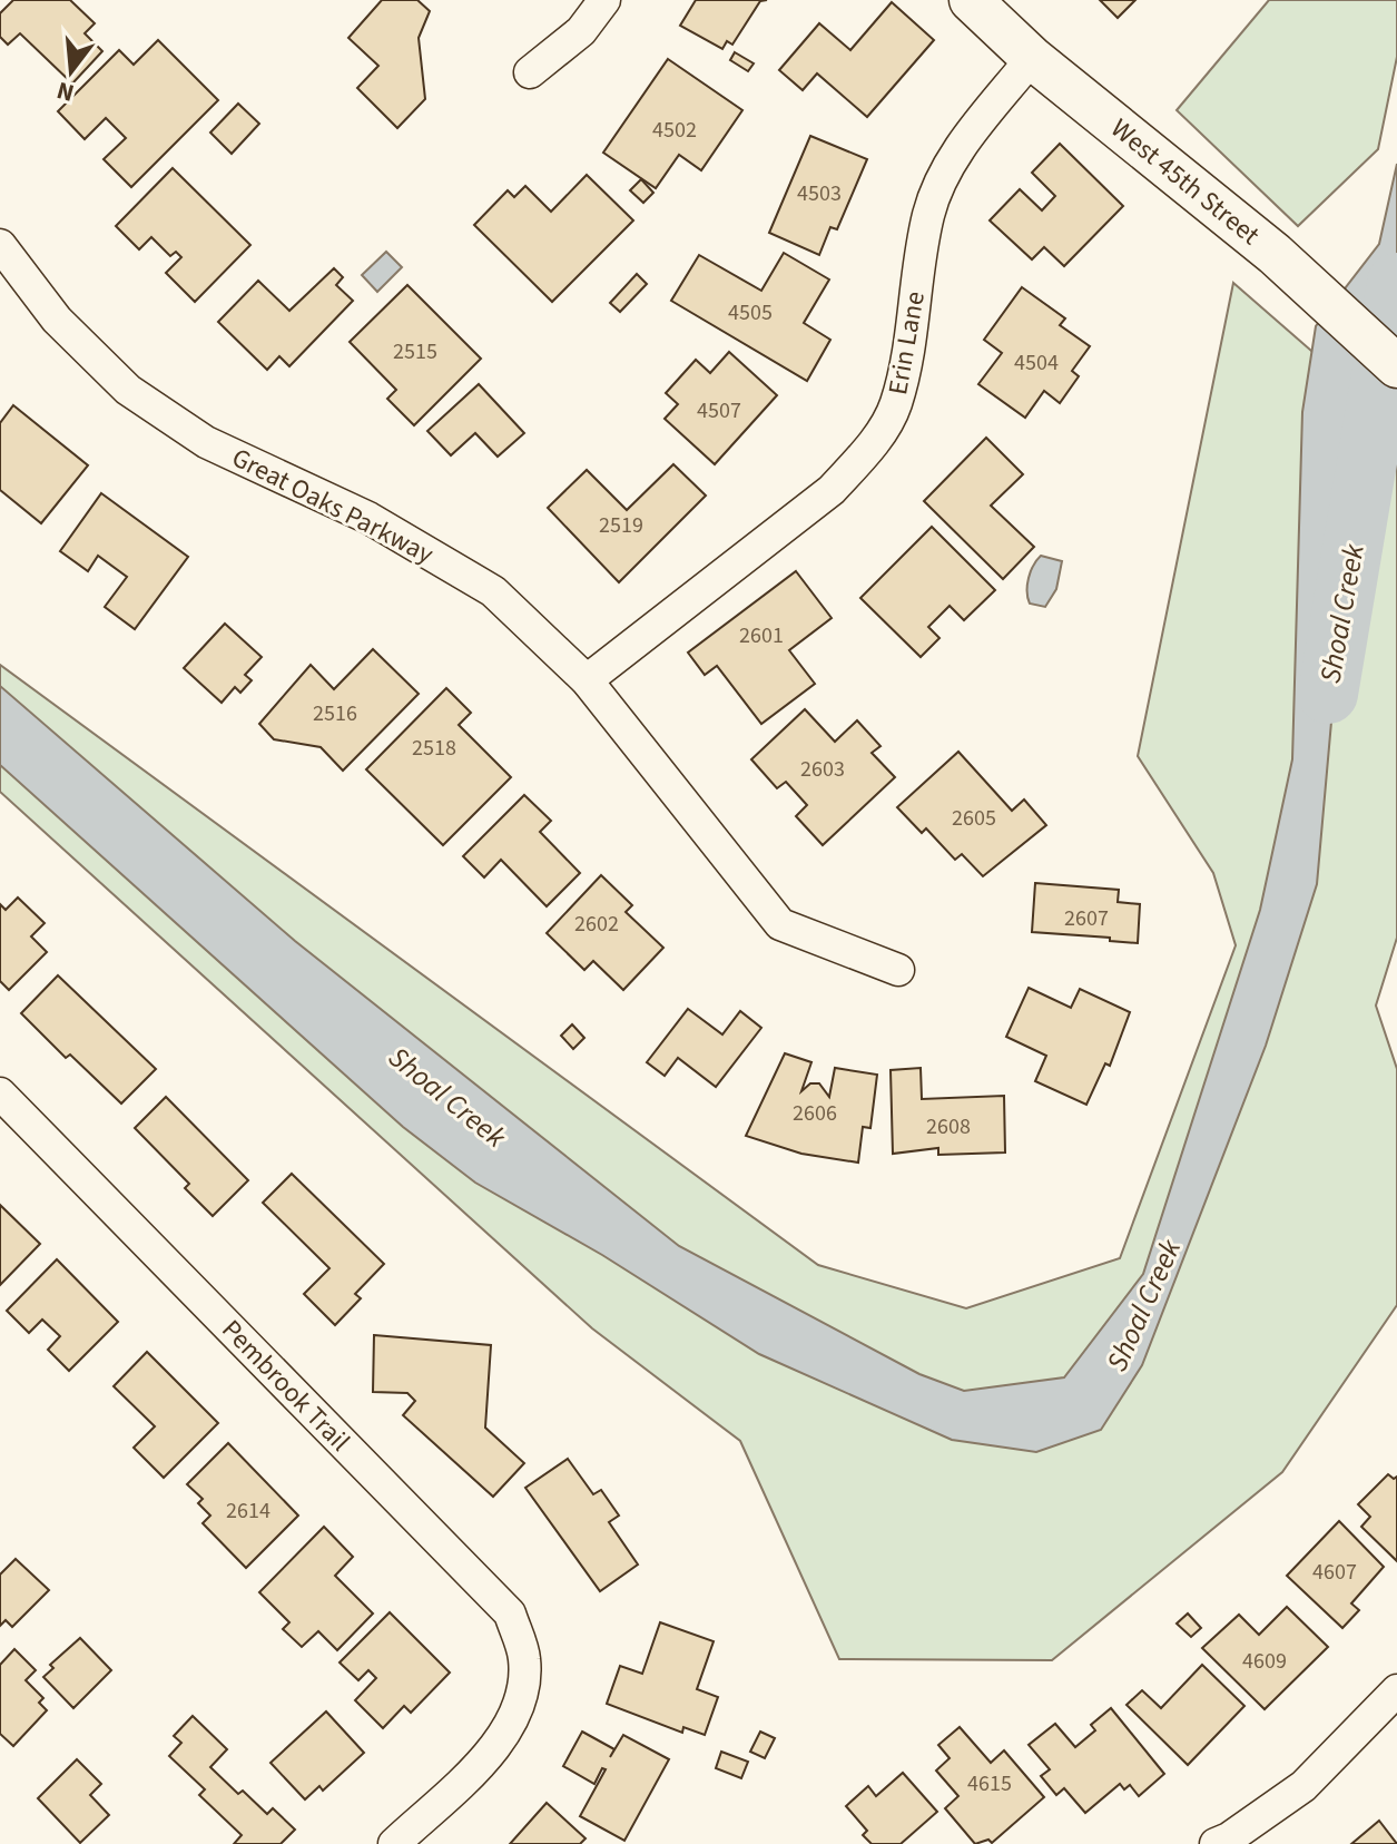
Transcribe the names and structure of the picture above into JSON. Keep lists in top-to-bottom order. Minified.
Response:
{"streets":{"main road":["West 45th Street"],"street":["Erin Lane","Great Oaks Parkway","Pembrook Trail"]},"crossings":[["West 45th Street","Erin Lane"],["Erin Lane","Great Oaks Parkway"]],"water":["Shoal Creek"],"house_numbers":["4502","4503","4505","2515","4504","4507","2519","2601","2516","2518","2603","2605","2607","2602","2606","2608","2614","4607","4609","4615"],"north":"bottom"}
